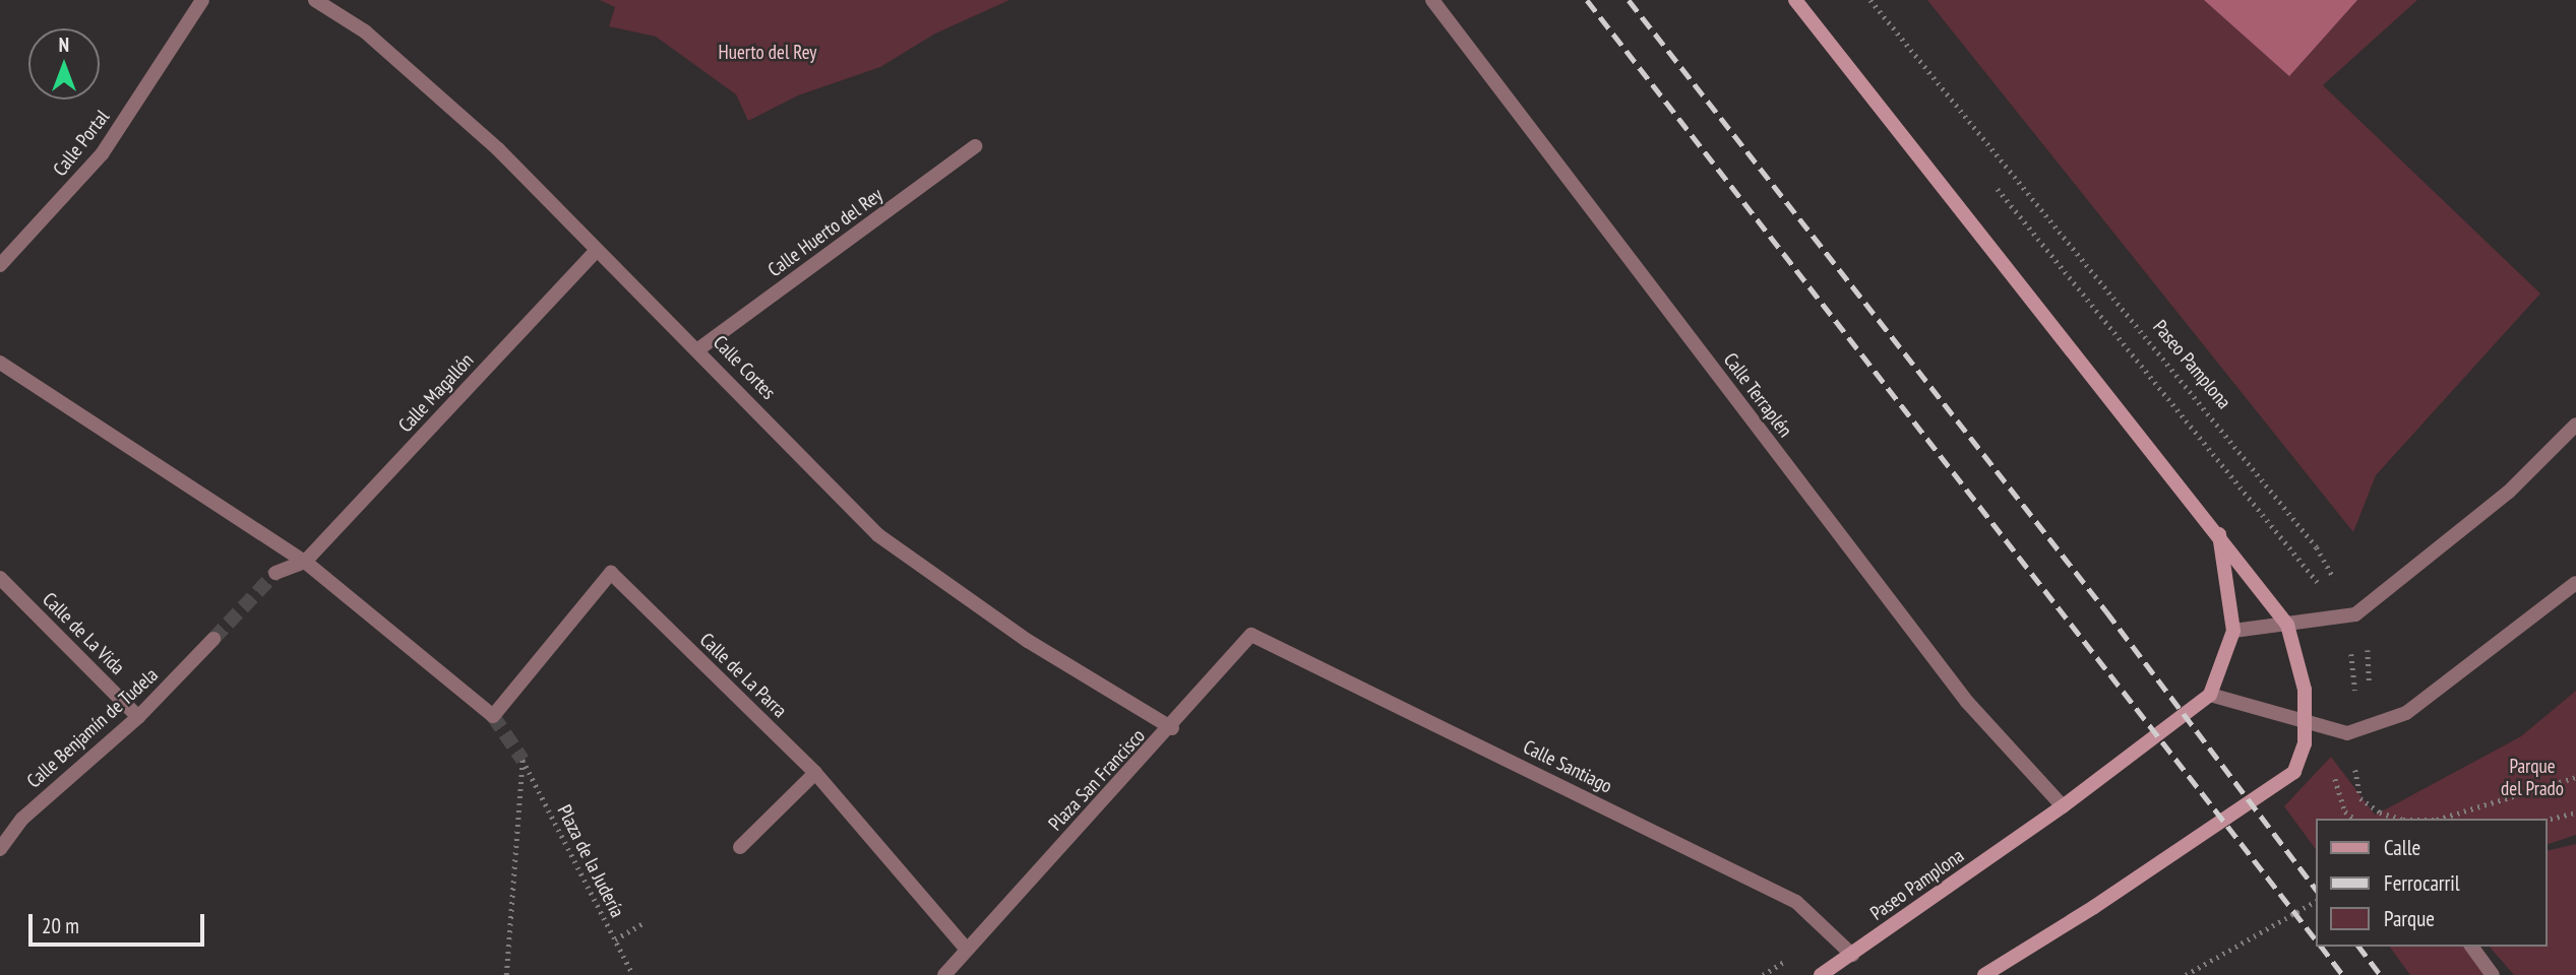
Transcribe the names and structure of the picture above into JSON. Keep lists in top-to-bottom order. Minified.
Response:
{"streets":{"main road":["Paseo Pamplona"],"street":["Calle Portal","Calle Huerto del Rey","Calle Cortes","Calle Magallón","Calle Terraplén","Calle de La Vida","Calle de La Parra","Calle Benjamín de Tudela","Calle Santiago","Plaza San Francisco"],"path":["Plaza de la Judería"]},"crossings":[["Calle Huerto del Rey","Calle Cortes"],["Paseo Pamplona","Calle Terraplén"],["Paseo Pamplona","Calle Santiago"],["Calle Cortes","Calle Magallón"],["Calle Cortes","Plaza San Francisco"],["Calle Magallón","Calle de La Parra"],["Calle de La Vida","Calle Benjamín de Tudela"],["Calle de La Parra","Plaza San Francisco"],["Calle Santiago","Plaza San Francisco"]],"parks":["Huerto del Rey","Parque del Prado"],"legend":["Calle","Ferrocarril","Parque"],"scale_bar":"20 m","north":"top"}
